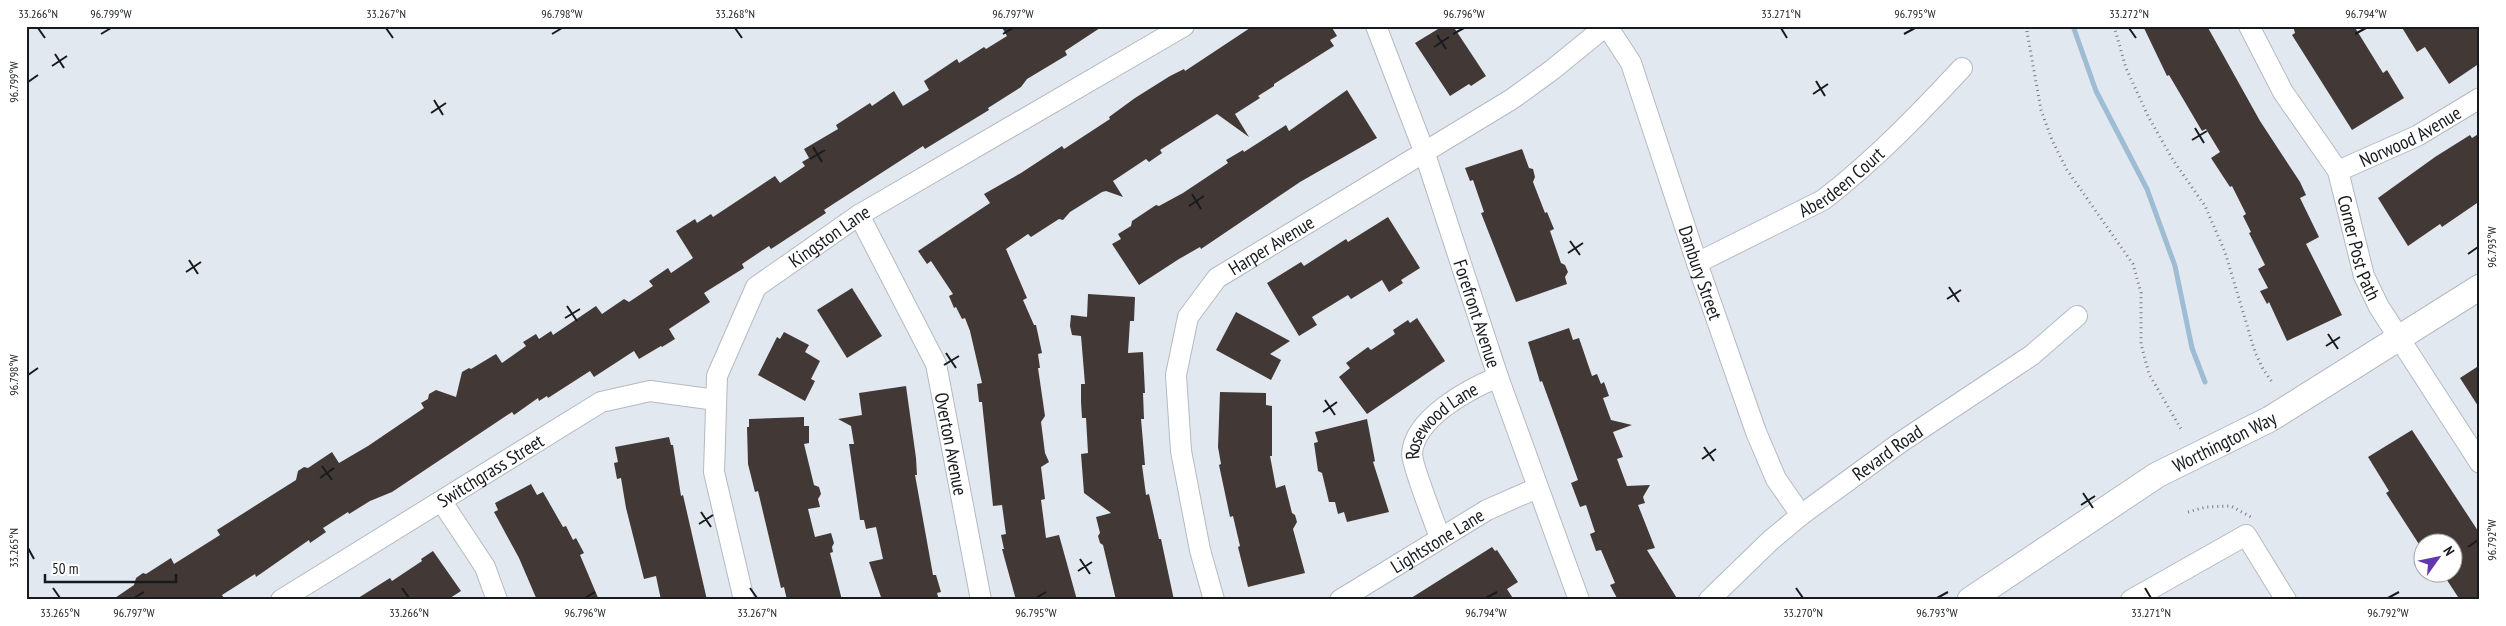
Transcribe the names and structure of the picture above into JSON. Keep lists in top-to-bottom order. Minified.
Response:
{"streets":{"street":["Norwood Avenue","Aberdeen Court","Kingston Lane","Harper Avenue","Corner Post Path","Danbury Street","Forefront Avenue","Rosewood Lane","Worthington Way","Overton Avenue","Revard Road","Switchgrass Street","Lightstone Lane"]},"crossings":[["Norwood Avenue","Corner Post Path"],["Aberdeen Court","Danbury Street"],["Kingston Lane","Overton Avenue"],["Kingston Lane","Switchgrass Street"],["Harper Avenue","Danbury Street"],["Harper Avenue","Forefront Avenue"],["Corner Post Path","Worthington Way"],["Danbury Street","Revard Road"],["Forefront Avenue","Rosewood Lane"],["Forefront Avenue","Lightstone Lane"],["Rosewood Lane","Lightstone Lane"]],"scale_bar":"50 m","north":"top right","coordinates":["33.266°N","96.799°W","33.267°N","96.798°W","33.268°N","96.797°W","96.796°W","33.271°N","96.795°W","33.272°N","96.794°W","96.793°W","96.792°W","33.265°N","33.270°N"]}
